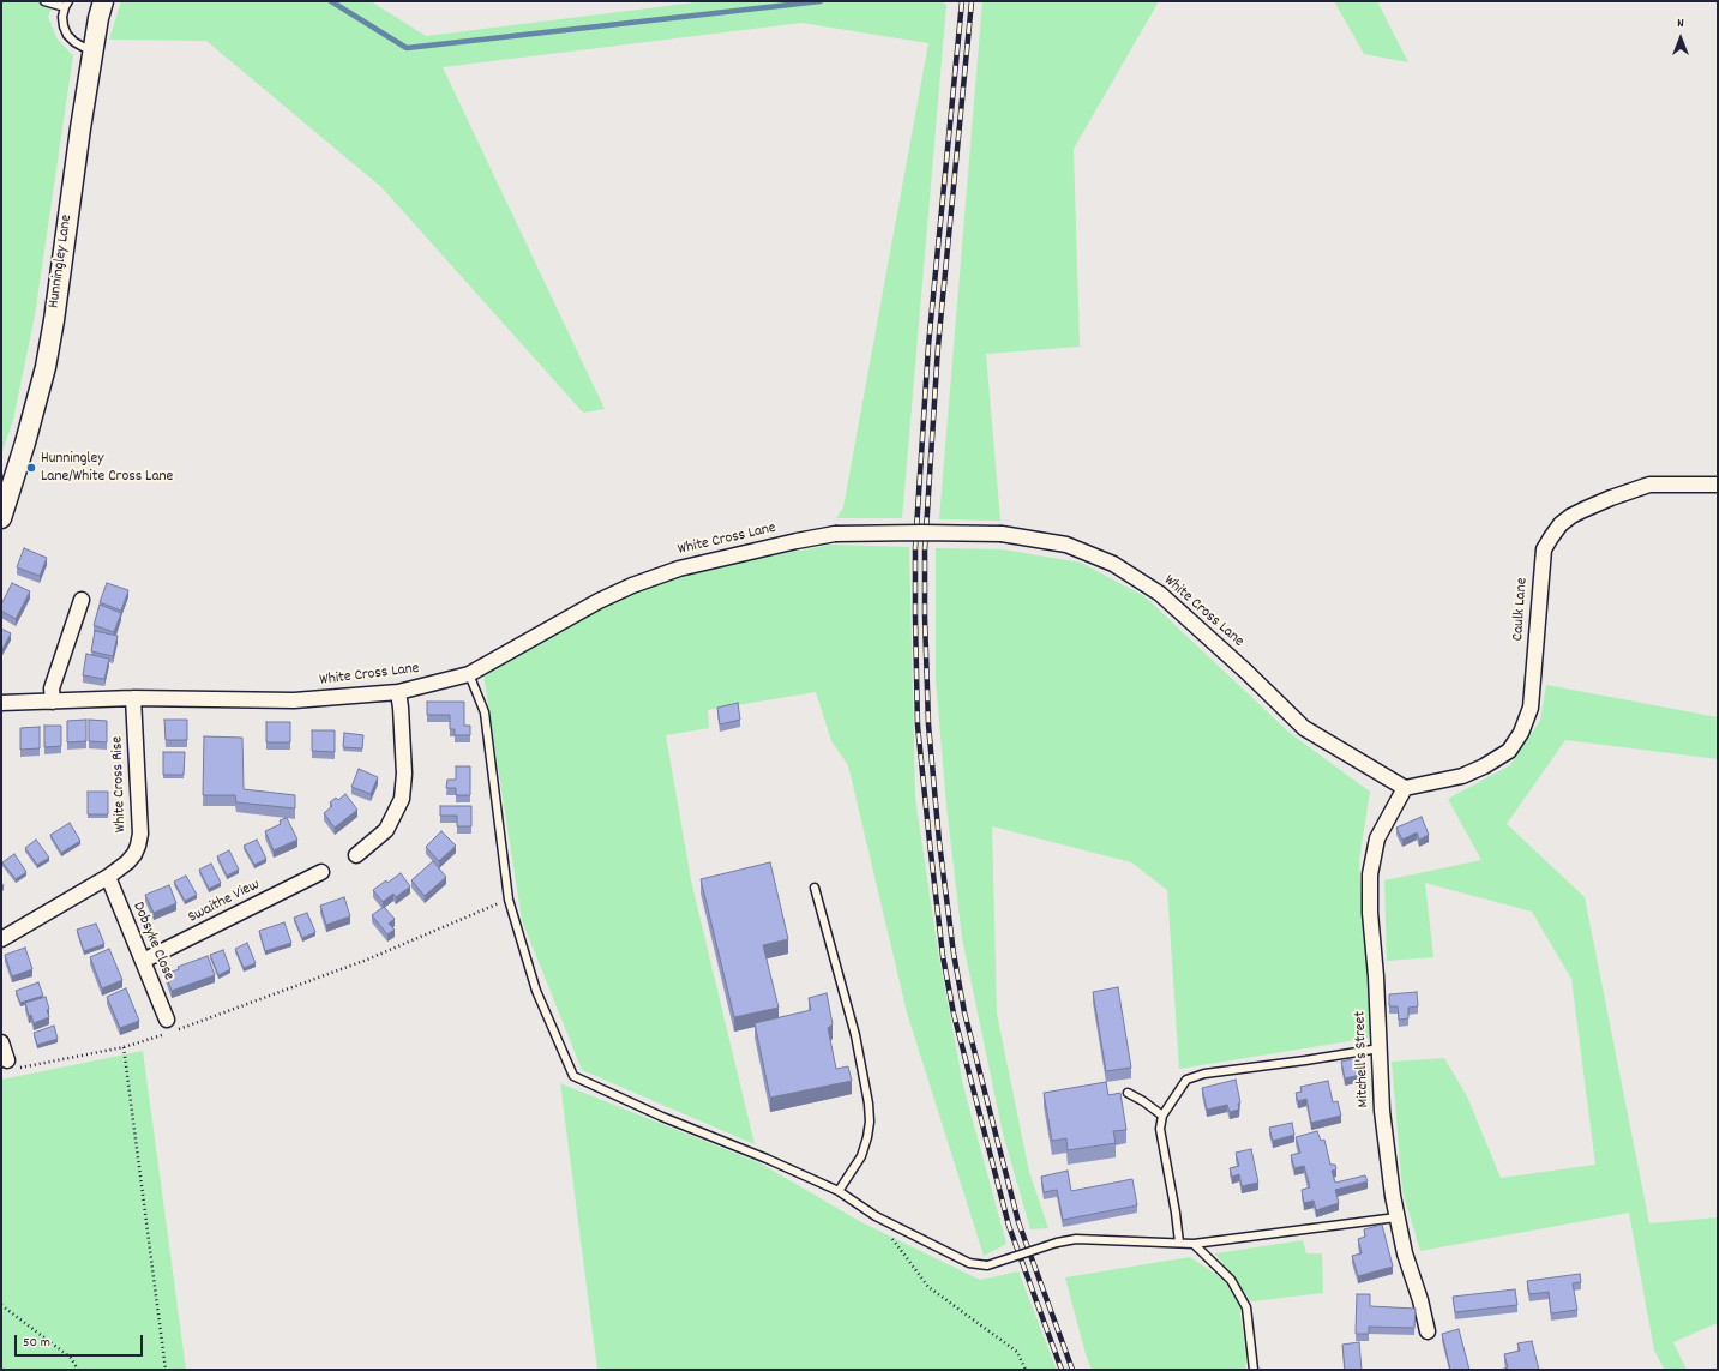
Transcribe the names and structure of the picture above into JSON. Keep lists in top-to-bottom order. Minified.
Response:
{"streets":{"main road":["Hunningley Lane"],"street":["White Cross Lane","Caulk Lane","White Cross Rise","Swaithe View","Dobsyke Close","Mitchell's Street"]},"crossings":[["White Cross Lane","Caulk Lane"],["White Cross Lane","White Cross Rise"],["White Cross Lane","Mitchell's Street"],["Caulk Lane","Mitchell's Street"],["White Cross Rise","Dobsyke Close"],["Swaithe View","Dobsyke Close"]],"places":["Hunningley Lane/White Cross Lane"],"scale_bar":"50 m","north":"top"}
